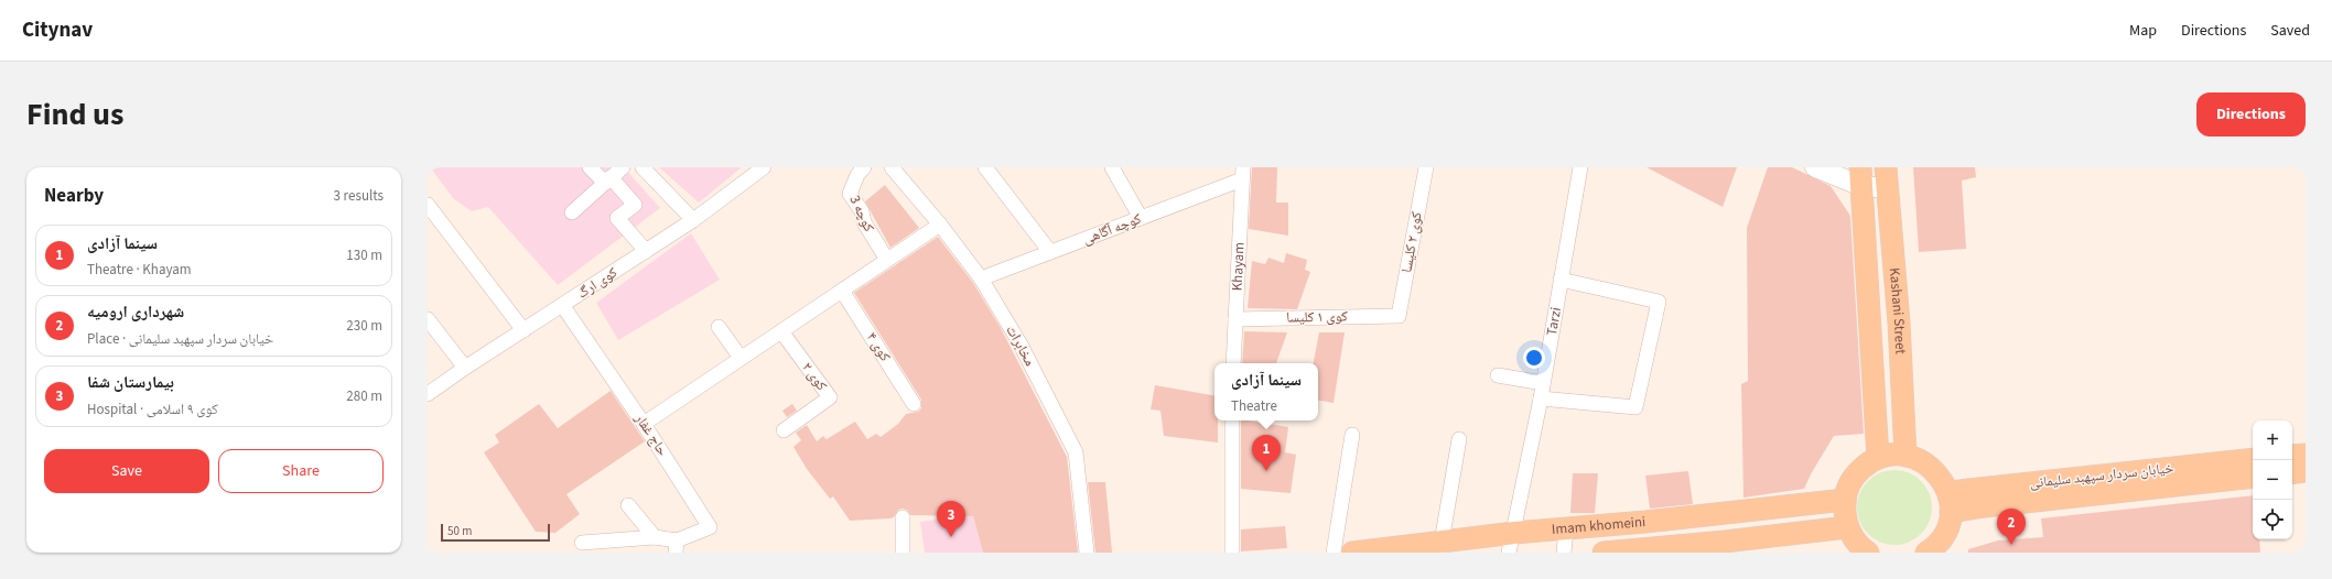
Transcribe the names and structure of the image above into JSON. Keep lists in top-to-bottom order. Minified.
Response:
{"streets":{"main road":["Kashani Street","خیابان سردار سپهبد سلیمانی","Imam khomeini"],"street":["کوچه 3","کوچه آگاهی","کوی ۲ کلیسا","Khayam","کوی ارگ","کوی ۱ کلیسا","Tarzi","مخابرات","کوی ۴","کوی ۲","حاج غفار"]},"crossings":[["کوچه آگاهی","Khayam"],["کوچه آگاهی","مخابرات"],["کوی ۲ کلیسا","کوی ۱ کلیسا"],["Khayam","کوی ۱ کلیسا"],["کوی ارگ","حاج غفار"],["Tarzi","Imam khomeini"]],"scale_bar":"50 m","page":{"header":"Citynav","nav":["Map","Directions","Saved"],"title":"Find us","buttons":["Directions",["Save","Share"]],"heading":["Nearby","3 results"],"list":[{"mark":"1","name":"سینما آزادی","note":"Theatre · Khayam","value":"130 m"},{"mark":"2","name":"شهرداری ارومیه","note":"Place · خیابان سردار سپهبد سلیمانی","value":"230 m"},{"mark":"3","name":"بیمارستان شفا","note":"Hospital · کوی ۹ اسلامی","value":"280 m"}],"popup":["سینما آزادی","Theatre"],"map_buttons":["+","−"],"pins":["1","3","2"],"scale":"50 m"}}
